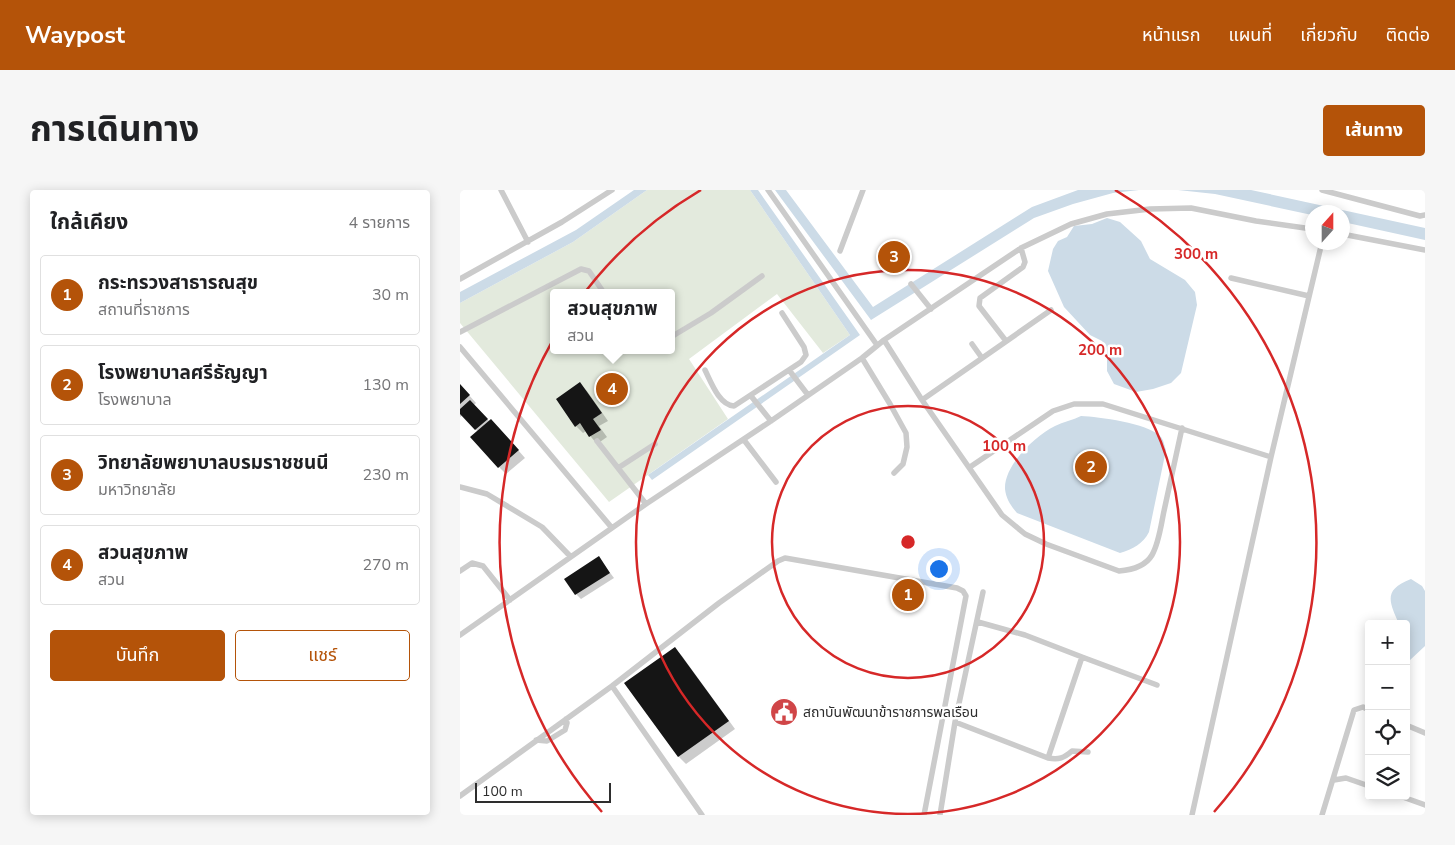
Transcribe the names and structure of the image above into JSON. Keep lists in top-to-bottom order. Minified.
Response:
{"places":{"public building":["สถาบันพัฒนาข้าราชการพลเรือน"]},"scale_bar":"100 m","north":"top","page":{"header":"Waypost","nav":["หน้าแรก","แผนที่","เกี่ยวกับ","ติดต่อ"],"title":"การเดินทาง","buttons":["เส้นทาง",["บันทึก","แชร์"]],"heading":["ใกล้เคียง","4 รายการ"],"pins":["3","4","2","1"],"list":[{"mark":"1","name":"กระทรวงสาธารณสุข","note":"สถานที่ราชการ","value":"30 m"},{"mark":"2","name":"โรงพยาบาลศรีธัญญา","note":"โรงพยาบาล","value":"130 m"},{"mark":"3","name":"วิทยาลัยพยาบาลบรมราชชนนี","note":"มหาวิทยาลัย","value":"230 m"},{"mark":"4","name":"สวนสุขภาพ","note":"สวน","value":"270 m"}],"popup":["สวนสุขภาพ","สวน"],"map_buttons":["+","−"],"scale":"100 m"},"rings":["300 m","200 m","100 m"]}
